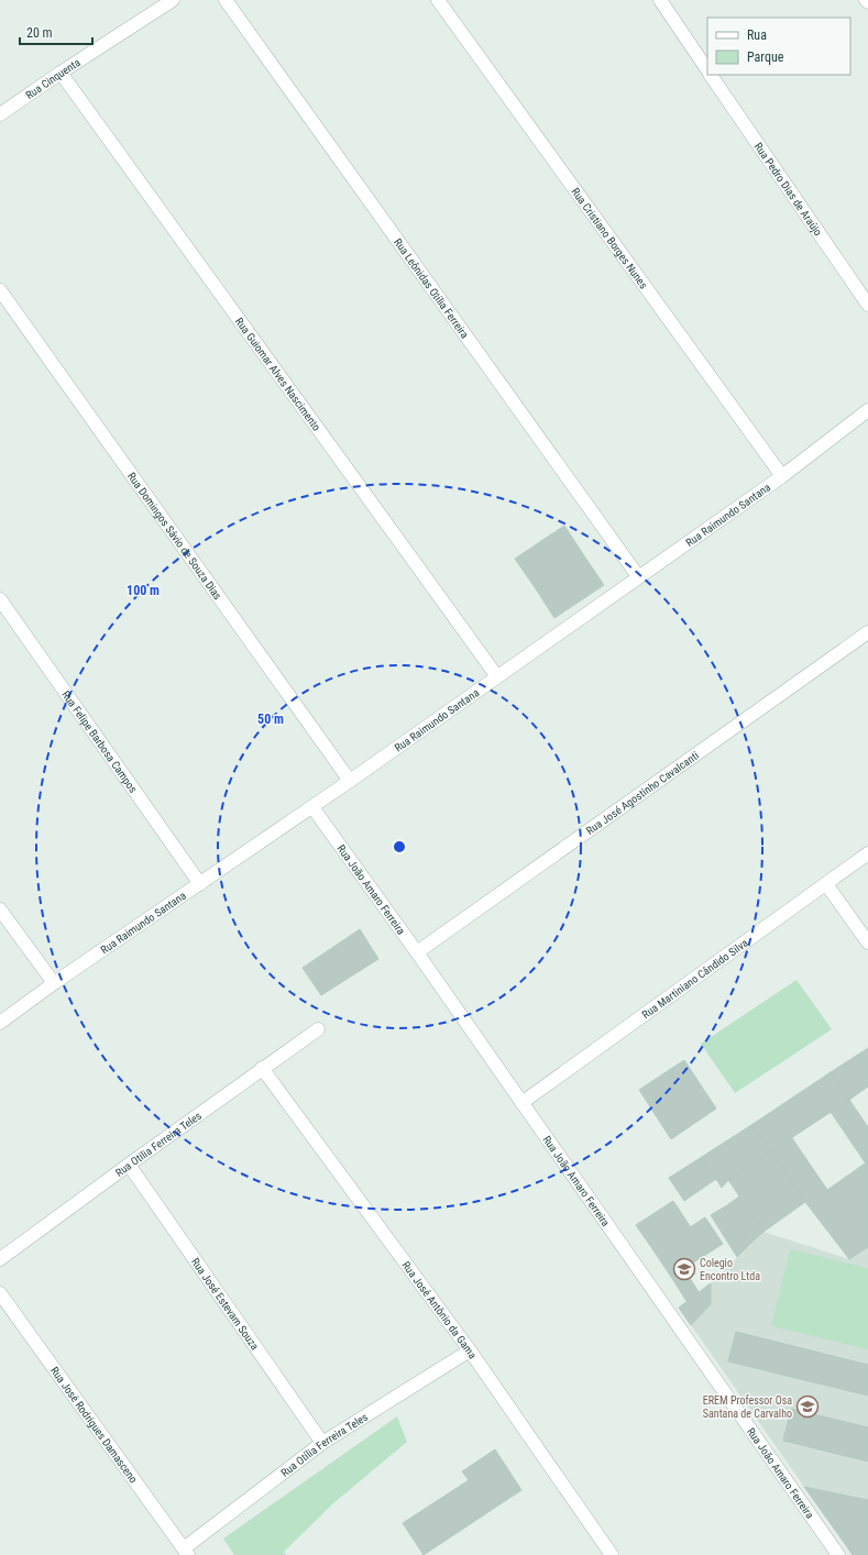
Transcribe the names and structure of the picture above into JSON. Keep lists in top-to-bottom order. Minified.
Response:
{"streets":{"street":["Rua Cinquenta","Rua Pedro Dias de Araújo","Rua Cristiano Borges Nunes","Rua Leônidas Otília Ferreira","Rua Guiomar Alves Nascimento","Rua Raimundo Santana","Rua Domingos Sávio de Souza Dias","Rua Felipe Barbosa Campos","Rua José Agostinho Cavalcanti","Rua João Amaro Ferreira","Rua Martiniano Cândido Silva","Rua Otilia Ferreira Teles","Rua José Estevam Souza","Rua José Antônio da Gama","Rua José Rodrigues Damasceno","Rua Otília Ferreira Teles"]},"crossings":[["Rua Cinquenta","Rua Guiomar Alves Nascimento"],["Rua Cristiano Borges Nunes","Rua Raimundo Santana"],["Rua Leônidas Otília Ferreira","Rua Raimundo Santana"],["Rua Guiomar Alves Nascimento","Rua Raimundo Santana"],["Rua Raimundo Santana","Rua Domingos Sávio de Souza Dias"],["Rua Raimundo Santana","Rua Felipe Barbosa Campos"],["Rua Raimundo Santana","Rua João Amaro Ferreira"],["Rua José Agostinho Cavalcanti","Rua João Amaro Ferreira"],["Rua João Amaro Ferreira","Rua Martiniano Cândido Silva"],["Rua Otilia Ferreira Teles","Rua José Estevam Souza"],["Rua Otilia Ferreira Teles","Rua José Antônio da Gama"],["Rua José Estevam Souza","Rua Otília Ferreira Teles"],["Rua José Antônio da Gama","Rua Otília Ferreira Teles"],["Rua José Rodrigues Damasceno","Rua Otília Ferreira Teles"]],"places":{"school or university":["Colegio Encontro Ltda","EREM Professor Osa Santana de Carvalho"]},"legend":["Rua","Parque"],"scale_bar":"20 m","rings":["100 m","50 m"]}
